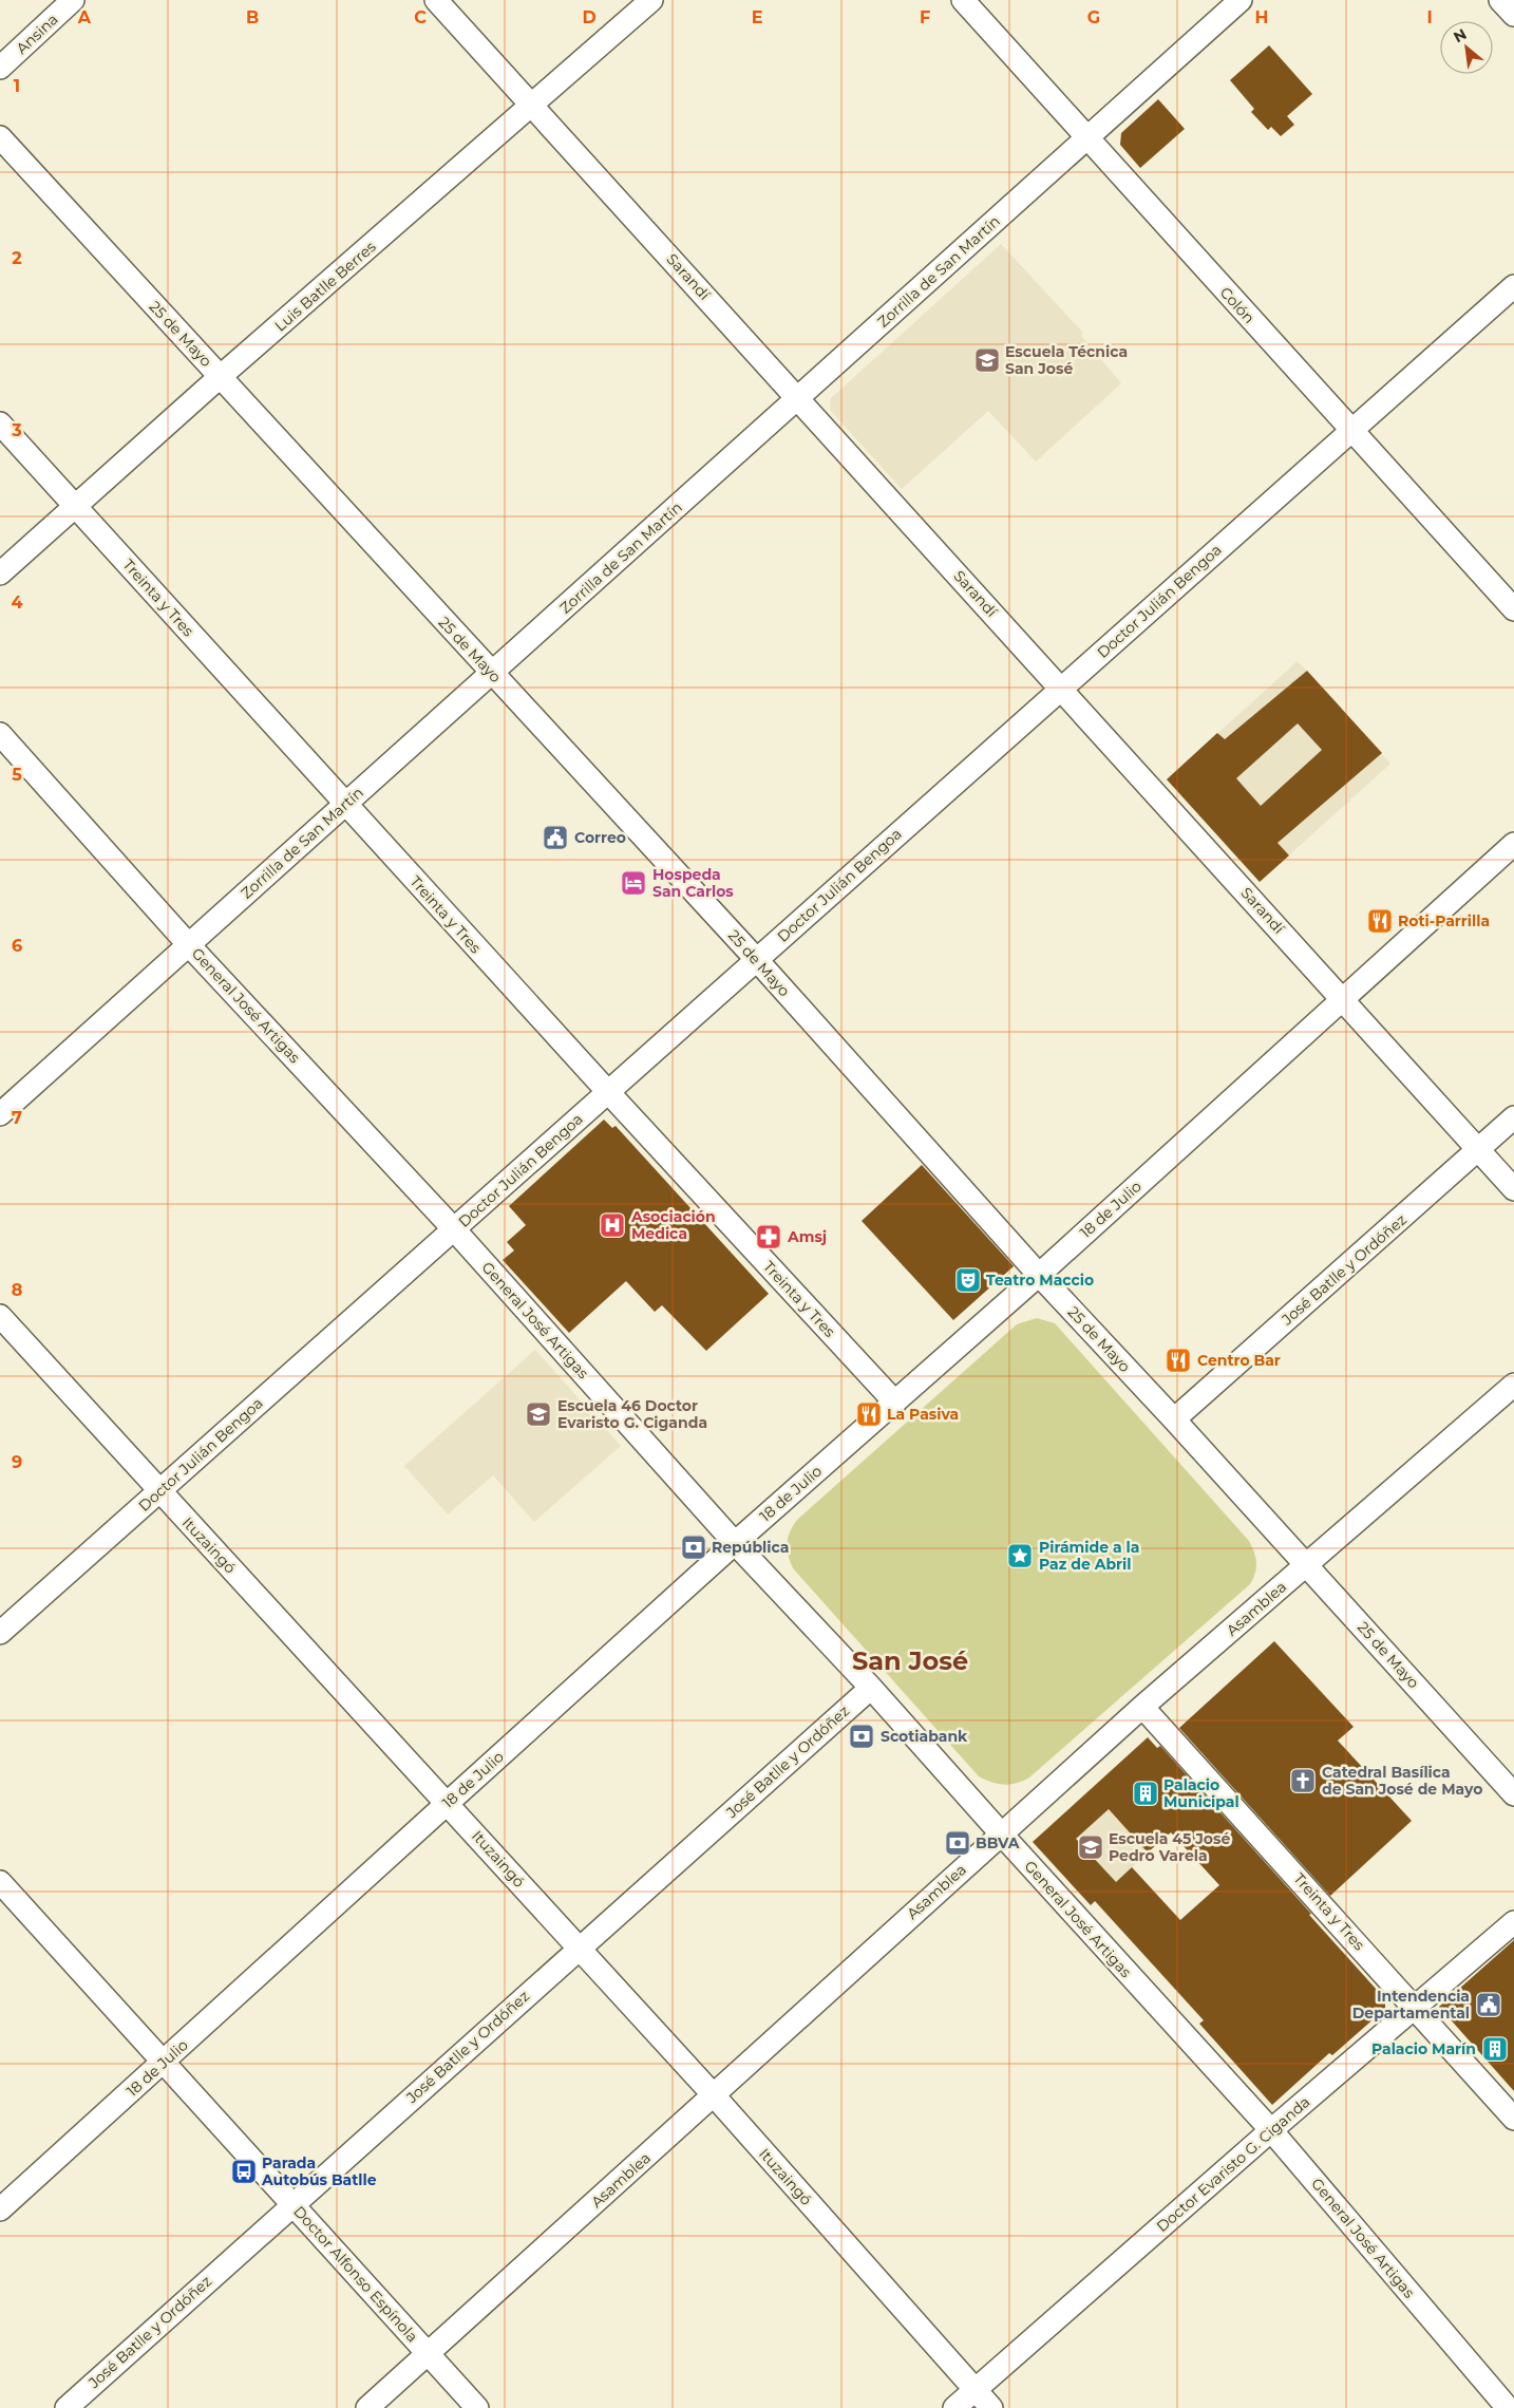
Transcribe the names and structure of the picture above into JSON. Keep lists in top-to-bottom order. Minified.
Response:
{"streets":{"street":["Ansina","Zorrilla de San Martín","Sarandí","Luis Batlle Berres","Colón","25 de Mayo","Treinta y Tres","Doctor Julián Bengoa","General José Artigas","18 de Julio","José Batlle y Ordóñez","Ituzaingó","Asamblea","Doctor Evaristo G. Ciganda","Doctor Alfonso Espínola"]},"crossings":[["Zorrilla de San Martín","Sarandí"],["Zorrilla de San Martín","Colón"],["Zorrilla de San Martín","25 de Mayo"],["Zorrilla de San Martín","Treinta y Tres"],["Zorrilla de San Martín","General José Artigas"],["Sarandí","Luis Batlle Berres"],["Sarandí","Doctor Julián Bengoa"],["Sarandí","18 de Julio"],["Sarandí","José Batlle y Ordóñez"],["Luis Batlle Berres","25 de Mayo"],["Luis Batlle Berres","Treinta y Tres"],["Colón","Doctor Julián Bengoa"],["25 de Mayo","Doctor Julián Bengoa"],["25 de Mayo","18 de Julio"],["25 de Mayo","José Batlle y Ordóñez"],["25 de Mayo","Asamblea"],["Treinta y Tres","Doctor Julián Bengoa"],["Treinta y Tres","18 de Julio"],["Treinta y Tres","Asamblea"],["Treinta y Tres","Doctor Evaristo G. Ciganda"],["Doctor Julián Bengoa","General José Artigas"],["Doctor Julián Bengoa","Ituzaingó"],["General José Artigas","18 de Julio"],["General José Artigas","José Batlle y Ordóñez"],["General José Artigas","Asamblea"],["General José Artigas","Doctor Evaristo G. Ciganda"],["18 de Julio","Ituzaingó"],["18 de Julio","Doctor Alfonso Espínola"],["José Batlle y Ordóñez","Ituzaingó"],["José Batlle y Ordóñez","Doctor Alfonso Espínola"],["Ituzaingó","Asamblea"],["Ituzaingó","Doctor Evaristo G. Ciganda"],["Asamblea","Doctor Alfonso Espínola"]],"districts":["San José"],"places":{"school or university":["Escuela Técnica San José","Escuela 46 Doctor Evaristo G. Ciganda","Escuela 45 José Pedro Varela"],"public building":["Correo","Intendencia Departamental"],"hotel":["Hospeda San Carlos"],"restaurant":["Roti-Parrilla","Centro Bar","La Pasiva"],"hospital":["Asociación Medica"],"pharmacy":["Amsj"],"theatre":["Teatro Maccio"],"bank":["República","Scotiabank","BBVA"],"place":["Pirámide a la Paz de Abril"],"church":["Catedral Basílica de San José de Mayo"],"building":["Palacio Municipal","Palacio Marín"],"bus stop":["Parada Autobús Batlle"]},"north":"top left","grid":{"columns":["A","B","C","D","E","F","G","H","I"],"rows":["1","2","3","4","5","6","7","8","9"]}}
